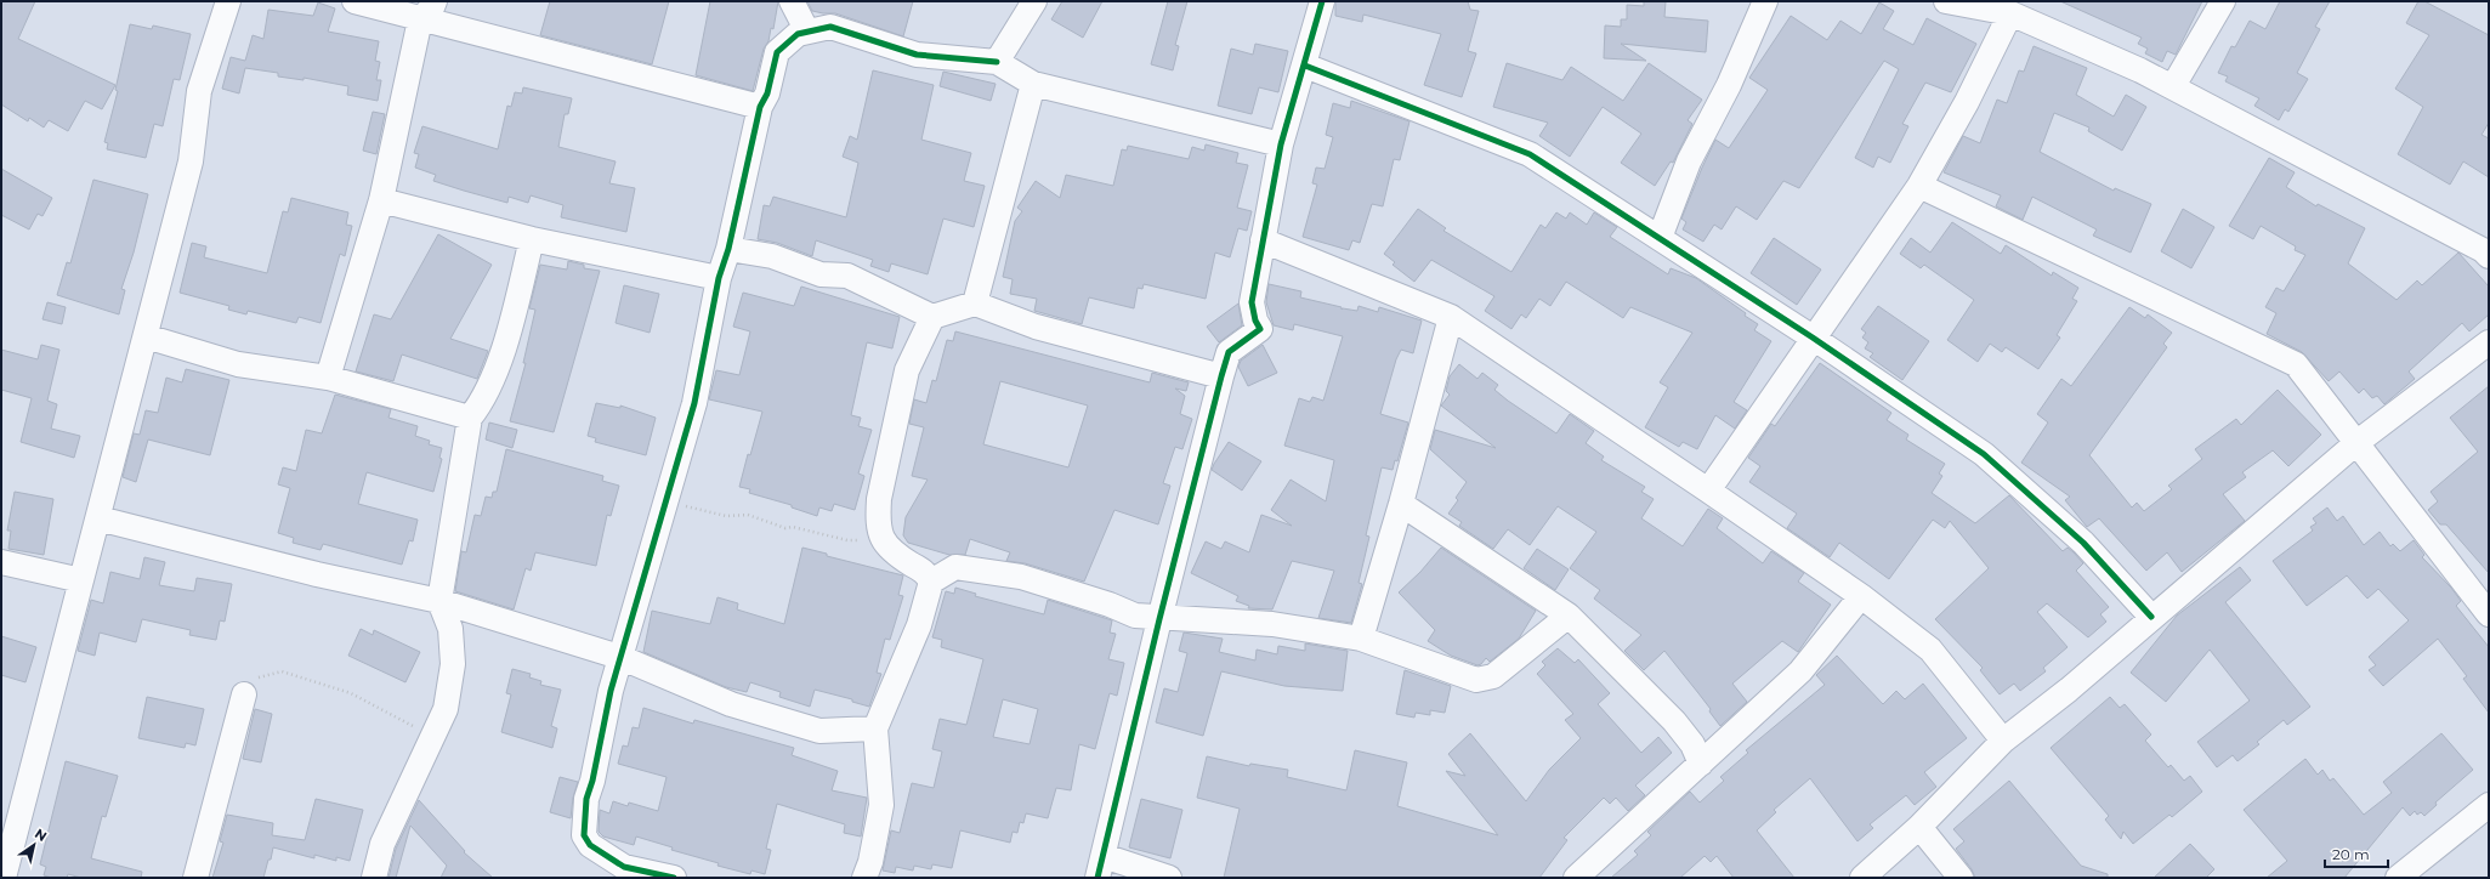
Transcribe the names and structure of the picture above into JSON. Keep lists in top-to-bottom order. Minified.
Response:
{"scale_bar":"20 m","north":"top right"}
